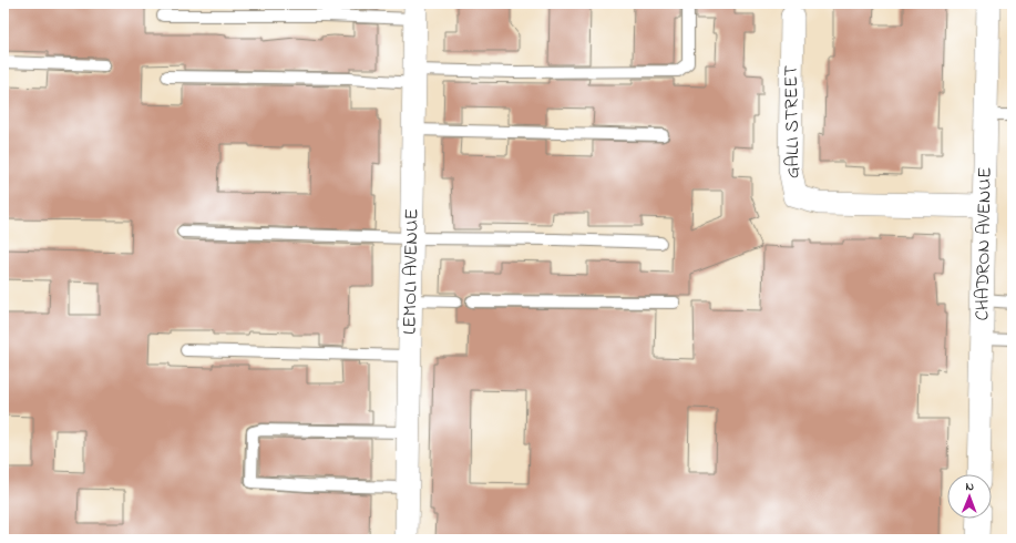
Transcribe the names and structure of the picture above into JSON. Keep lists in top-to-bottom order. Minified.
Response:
{"streets":{"street":["GALLI STREET","CHADRON AVENUE","LEMOLI AVENUE"]},"crossings":[["GALLI STREET","CHADRON AVENUE"]],"north":"top"}
